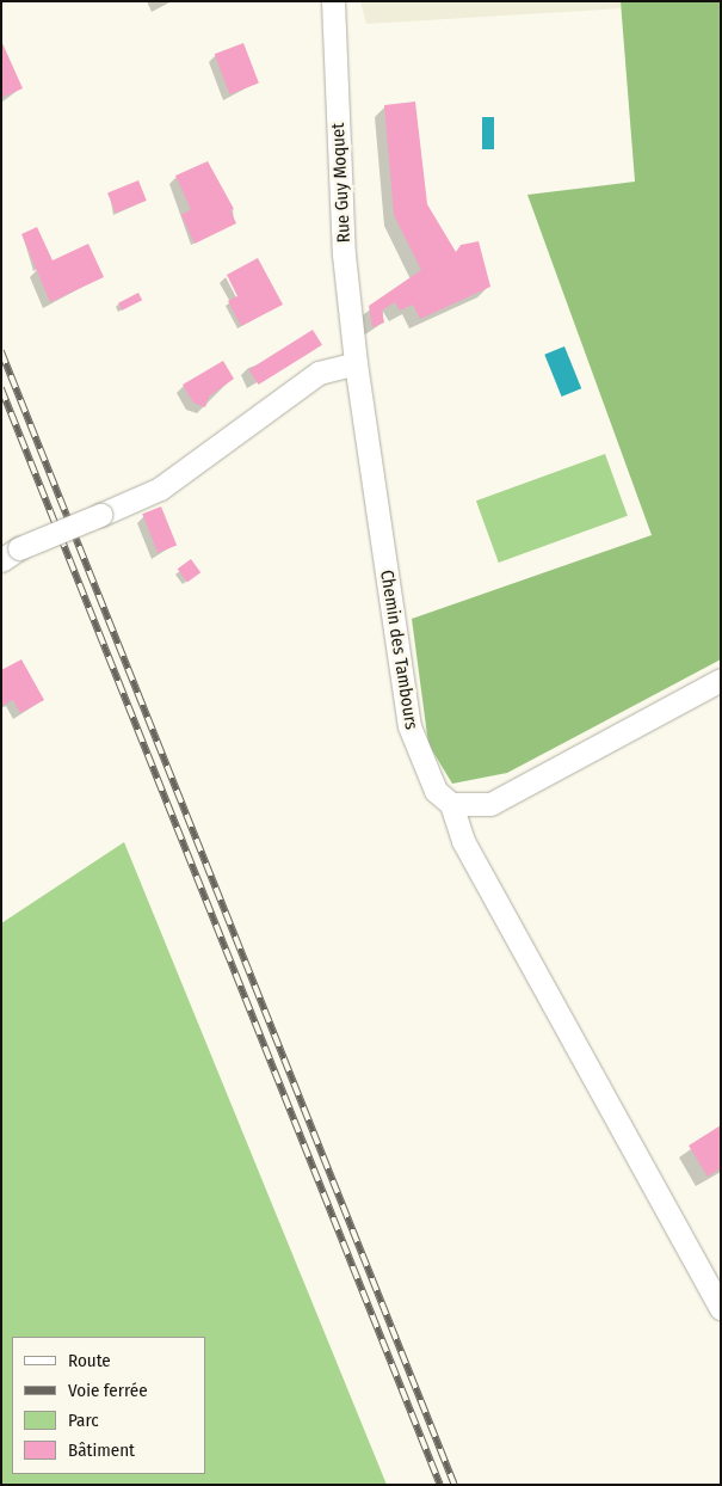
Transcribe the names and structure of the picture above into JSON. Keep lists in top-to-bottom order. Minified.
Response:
{"streets":{"street":["Rue Guy Moquet","Chemin des Tambours"]},"crossings":[["Rue Guy Moquet","Chemin des Tambours"]],"legend":["Route","Voie ferrée","Parc","Bâtiment"]}
